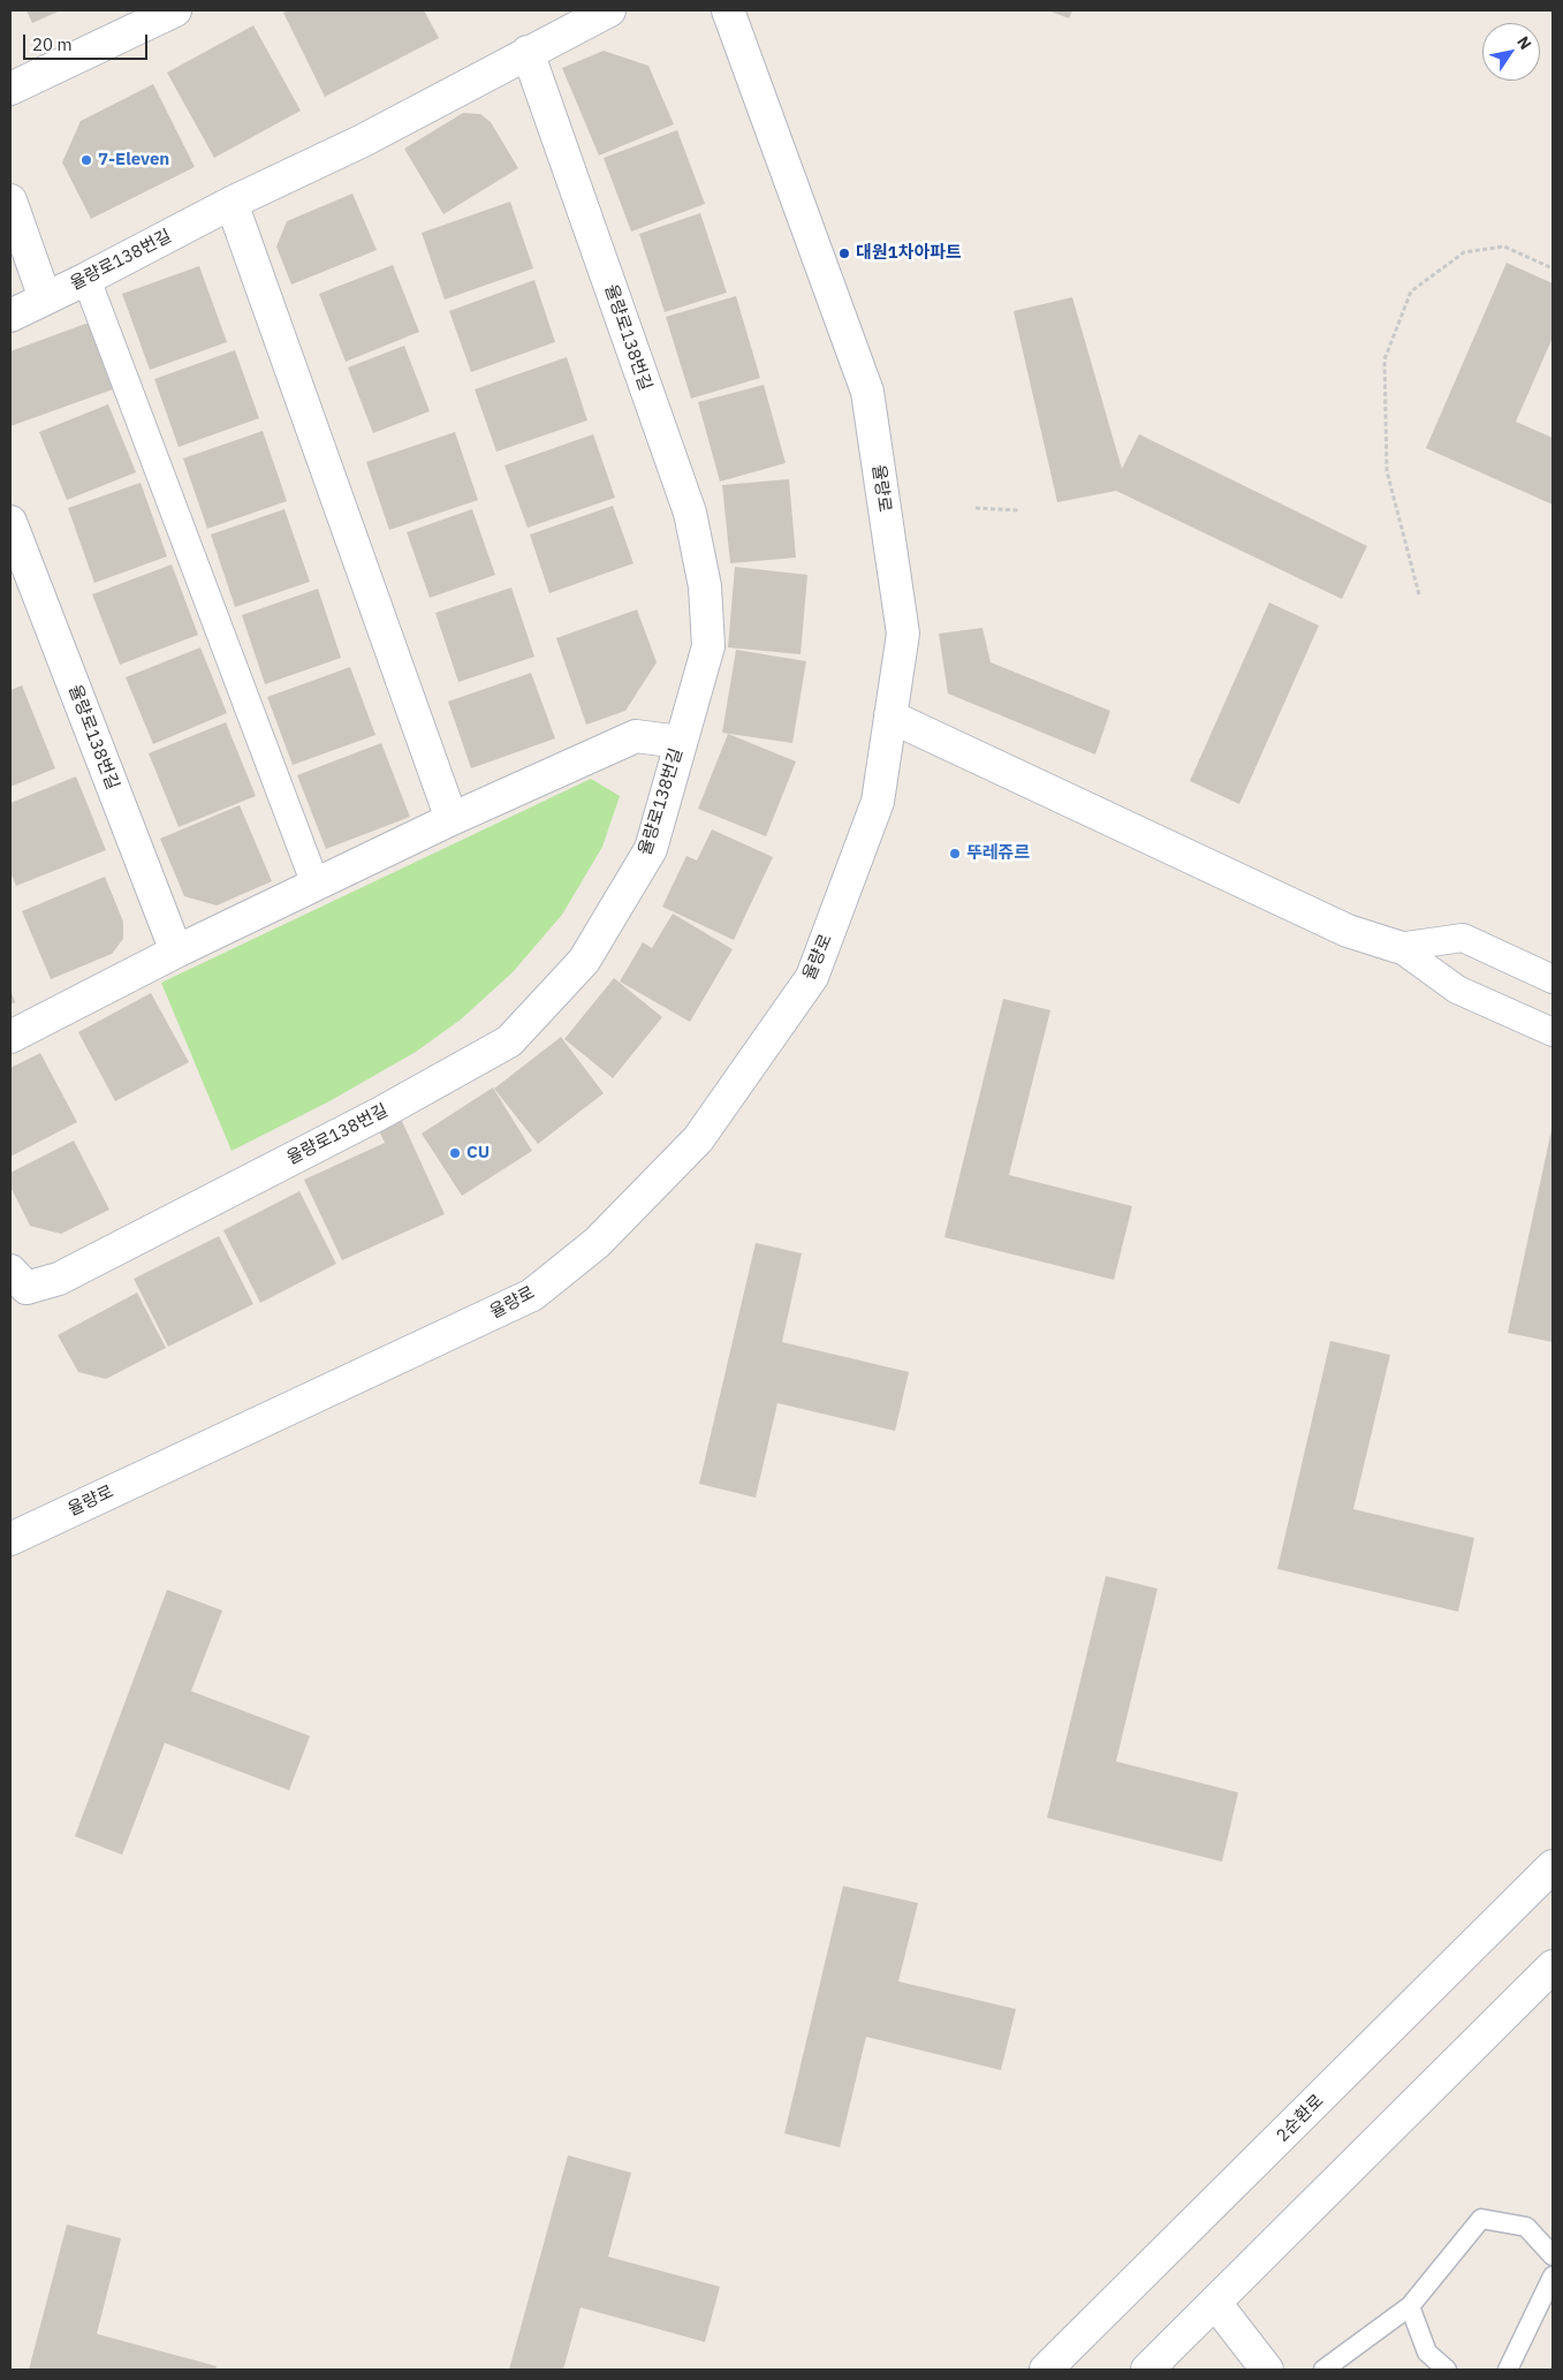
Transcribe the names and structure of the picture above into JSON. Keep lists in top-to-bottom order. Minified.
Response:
{"streets":{"street":["율량로138번길","율량로","2순환로"]},"places":["7-Eleven","대원1차아파트","뚜레쥬르","CU"],"scale_bar":"20 m","north":"top right"}
